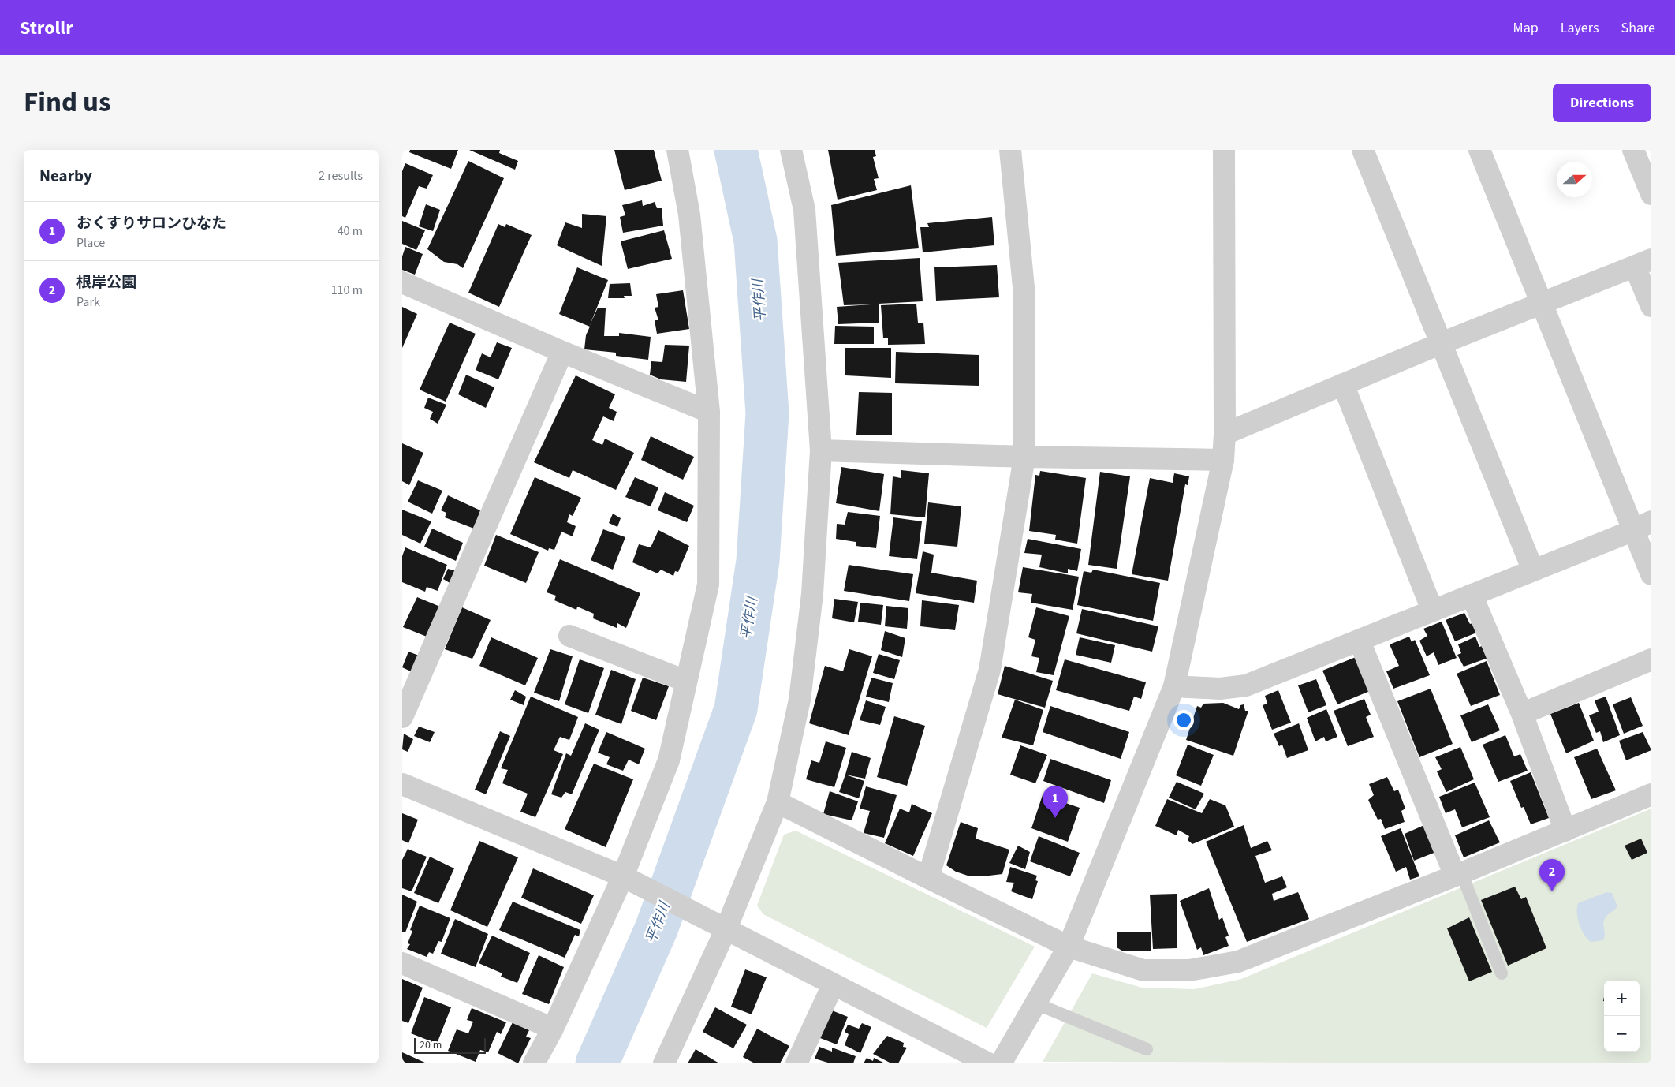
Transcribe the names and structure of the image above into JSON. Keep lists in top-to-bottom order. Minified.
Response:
{"water":["平作川"],"scale_bar":"20 m","north":"right","page":{"header":"Strollr","nav":["Map","Layers","Share"],"title":"Find us","buttons":"Directions","heading":["Nearby","2 results"],"list":[{"mark":"1","name":"おくすりサロンひなた","note":"Place","value":"40 m"},{"mark":"2","name":"根岸公園","note":"Park","value":"110 m"}],"pins":["1","2"],"map_buttons":["+","−"],"scale":"20 m"}}
